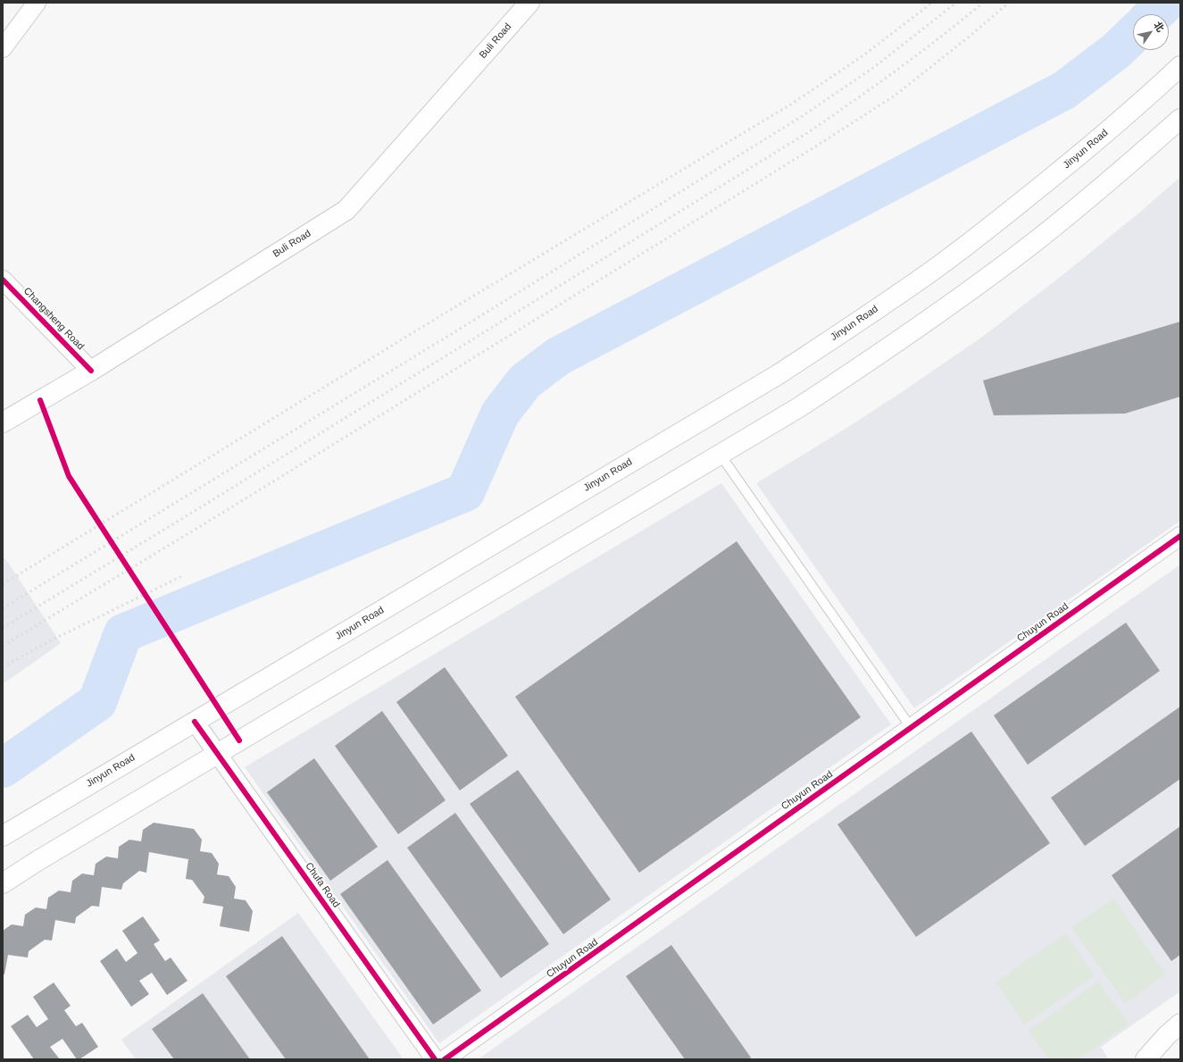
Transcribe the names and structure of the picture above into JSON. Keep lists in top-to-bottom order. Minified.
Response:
{"streets":{"main road":["Buli Road","Jinyun Road"],"street":["Changsheng Road","Chuyun Road","Chufa Road"]},"crossings":[["Buli Road","Changsheng Road"],["Jinyun Road","Chufa Road"]],"north":"top right"}
